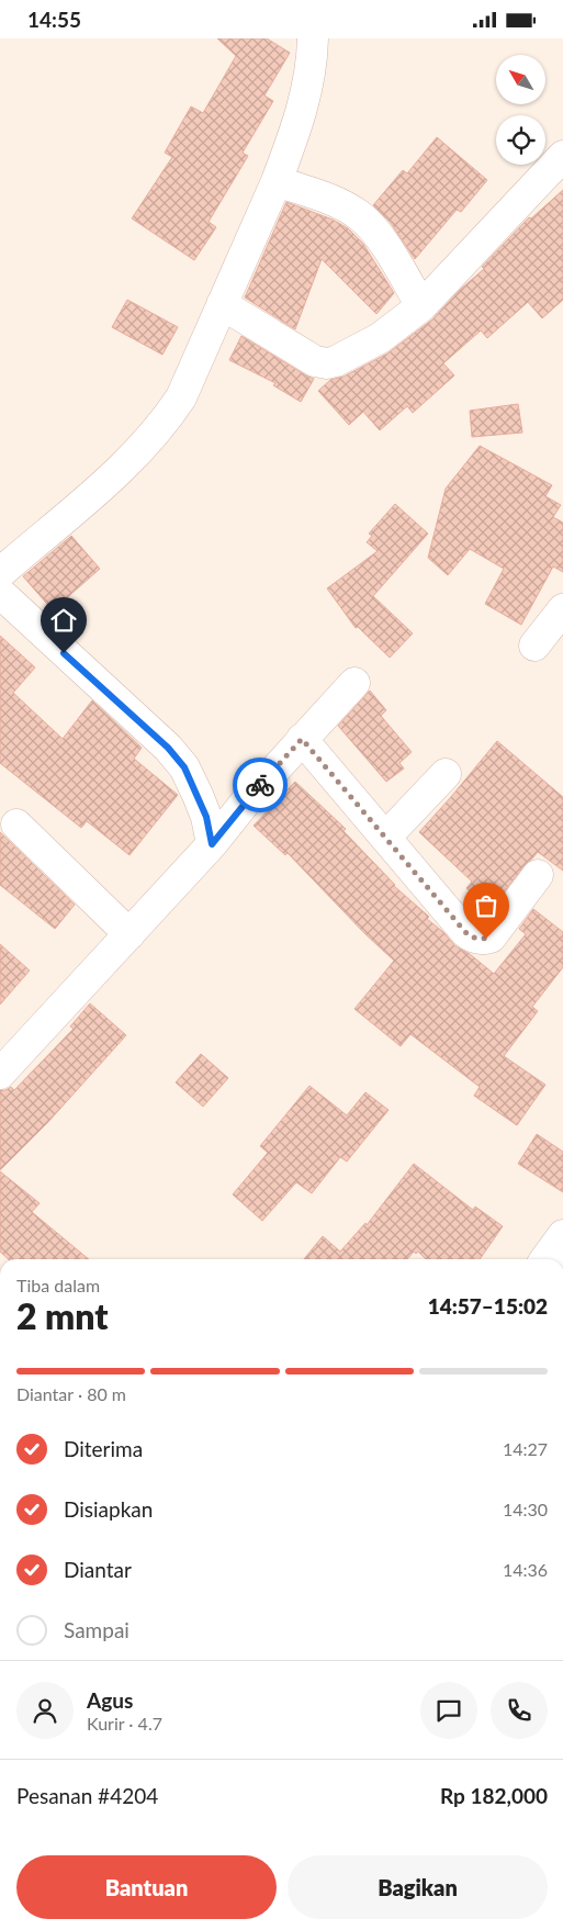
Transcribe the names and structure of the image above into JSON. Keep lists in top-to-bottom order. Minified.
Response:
{"north":"top left","page":{"status":"14:55","heading":["2 mnt","Tiba dalam","14:57–15:02"],"panel":["Agus","Kurir · 4.7","Pesanan #4204","Rp 182,000"],"bar":"Diantar · 80 m","list":[["Diterima","14:27"],["Disiapkan","14:30"],["Diantar","14:36"],"Sampai"],"buttons":["Bantuan","Bagikan"]}}
